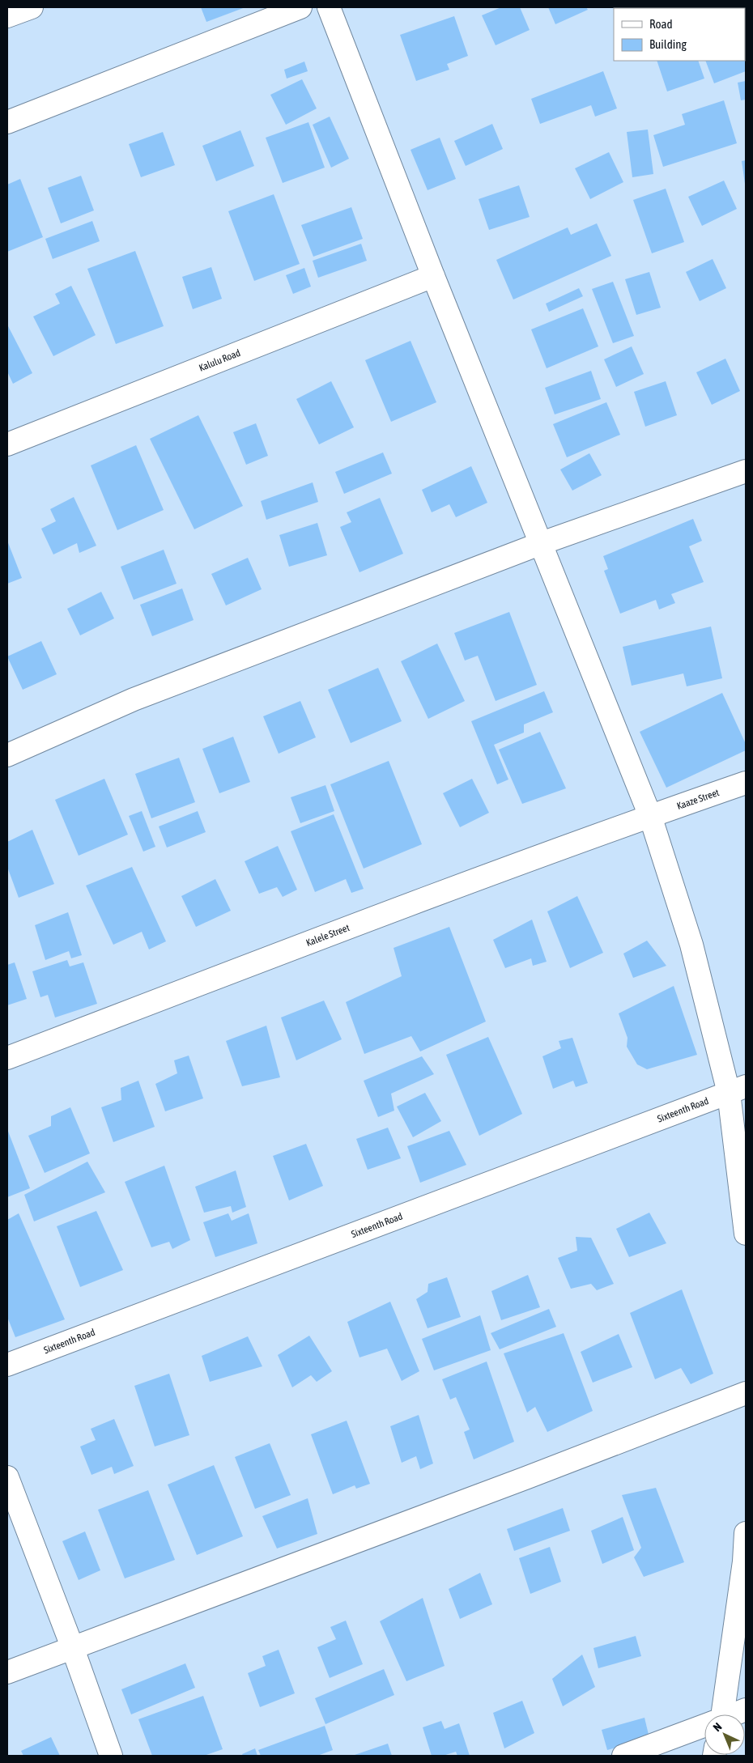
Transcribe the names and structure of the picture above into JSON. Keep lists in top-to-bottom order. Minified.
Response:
{"streets":{"street":["Kalulu Road","Kaaze Street","Kalele Street","Sixteenth Road"]},"crossings":[["Kaaze Street","Kalele Street"]],"legend":["Road","Building"],"north":"top left"}
